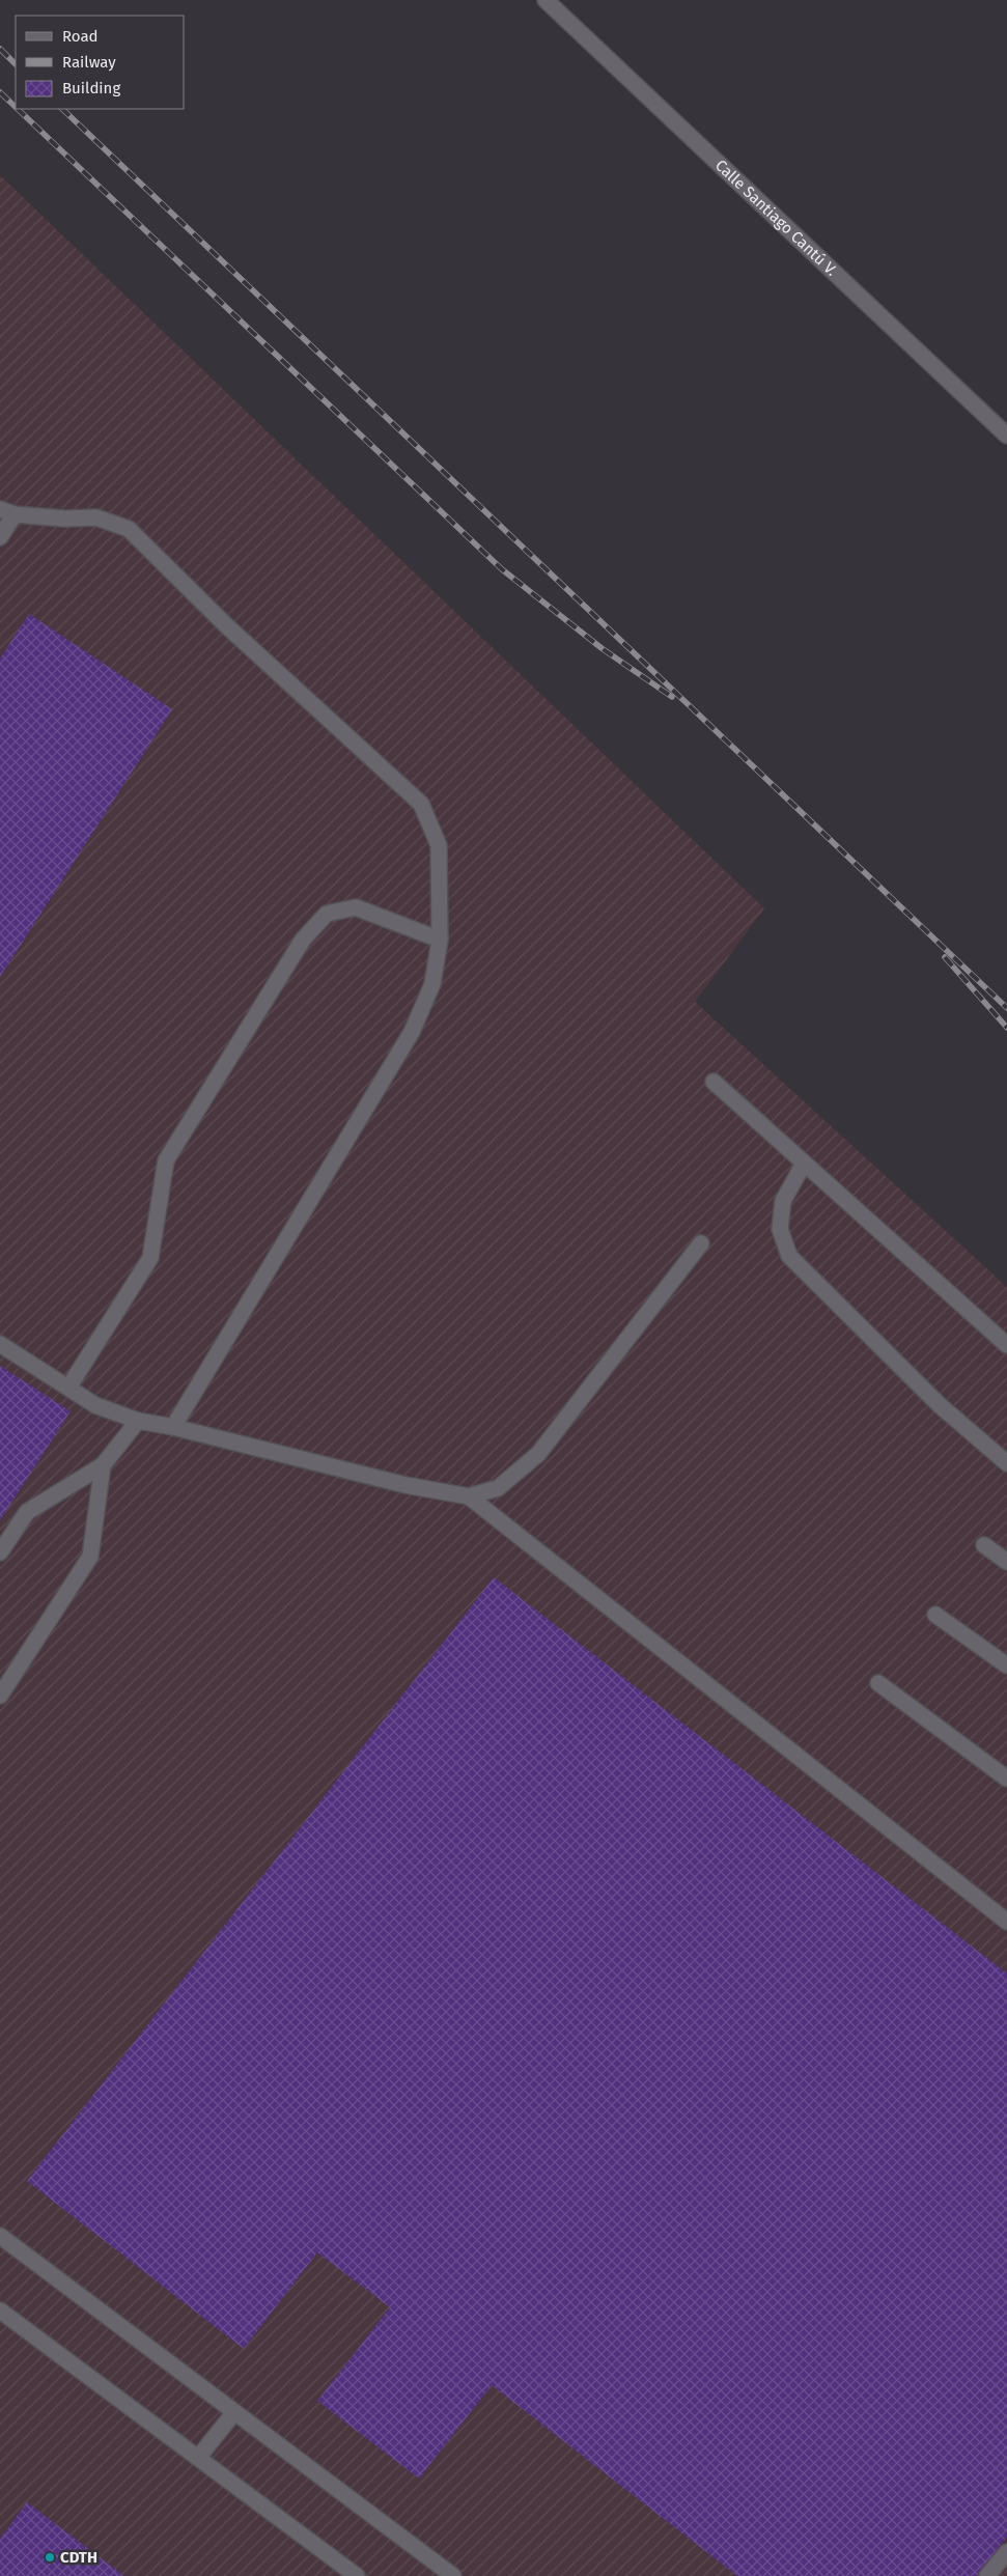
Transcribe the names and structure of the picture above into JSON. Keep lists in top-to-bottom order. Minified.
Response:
{"streets":{"street":["Calle Santiago Cantú V."]},"places":["CDTH"],"legend":["Road","Railway","Building"]}
